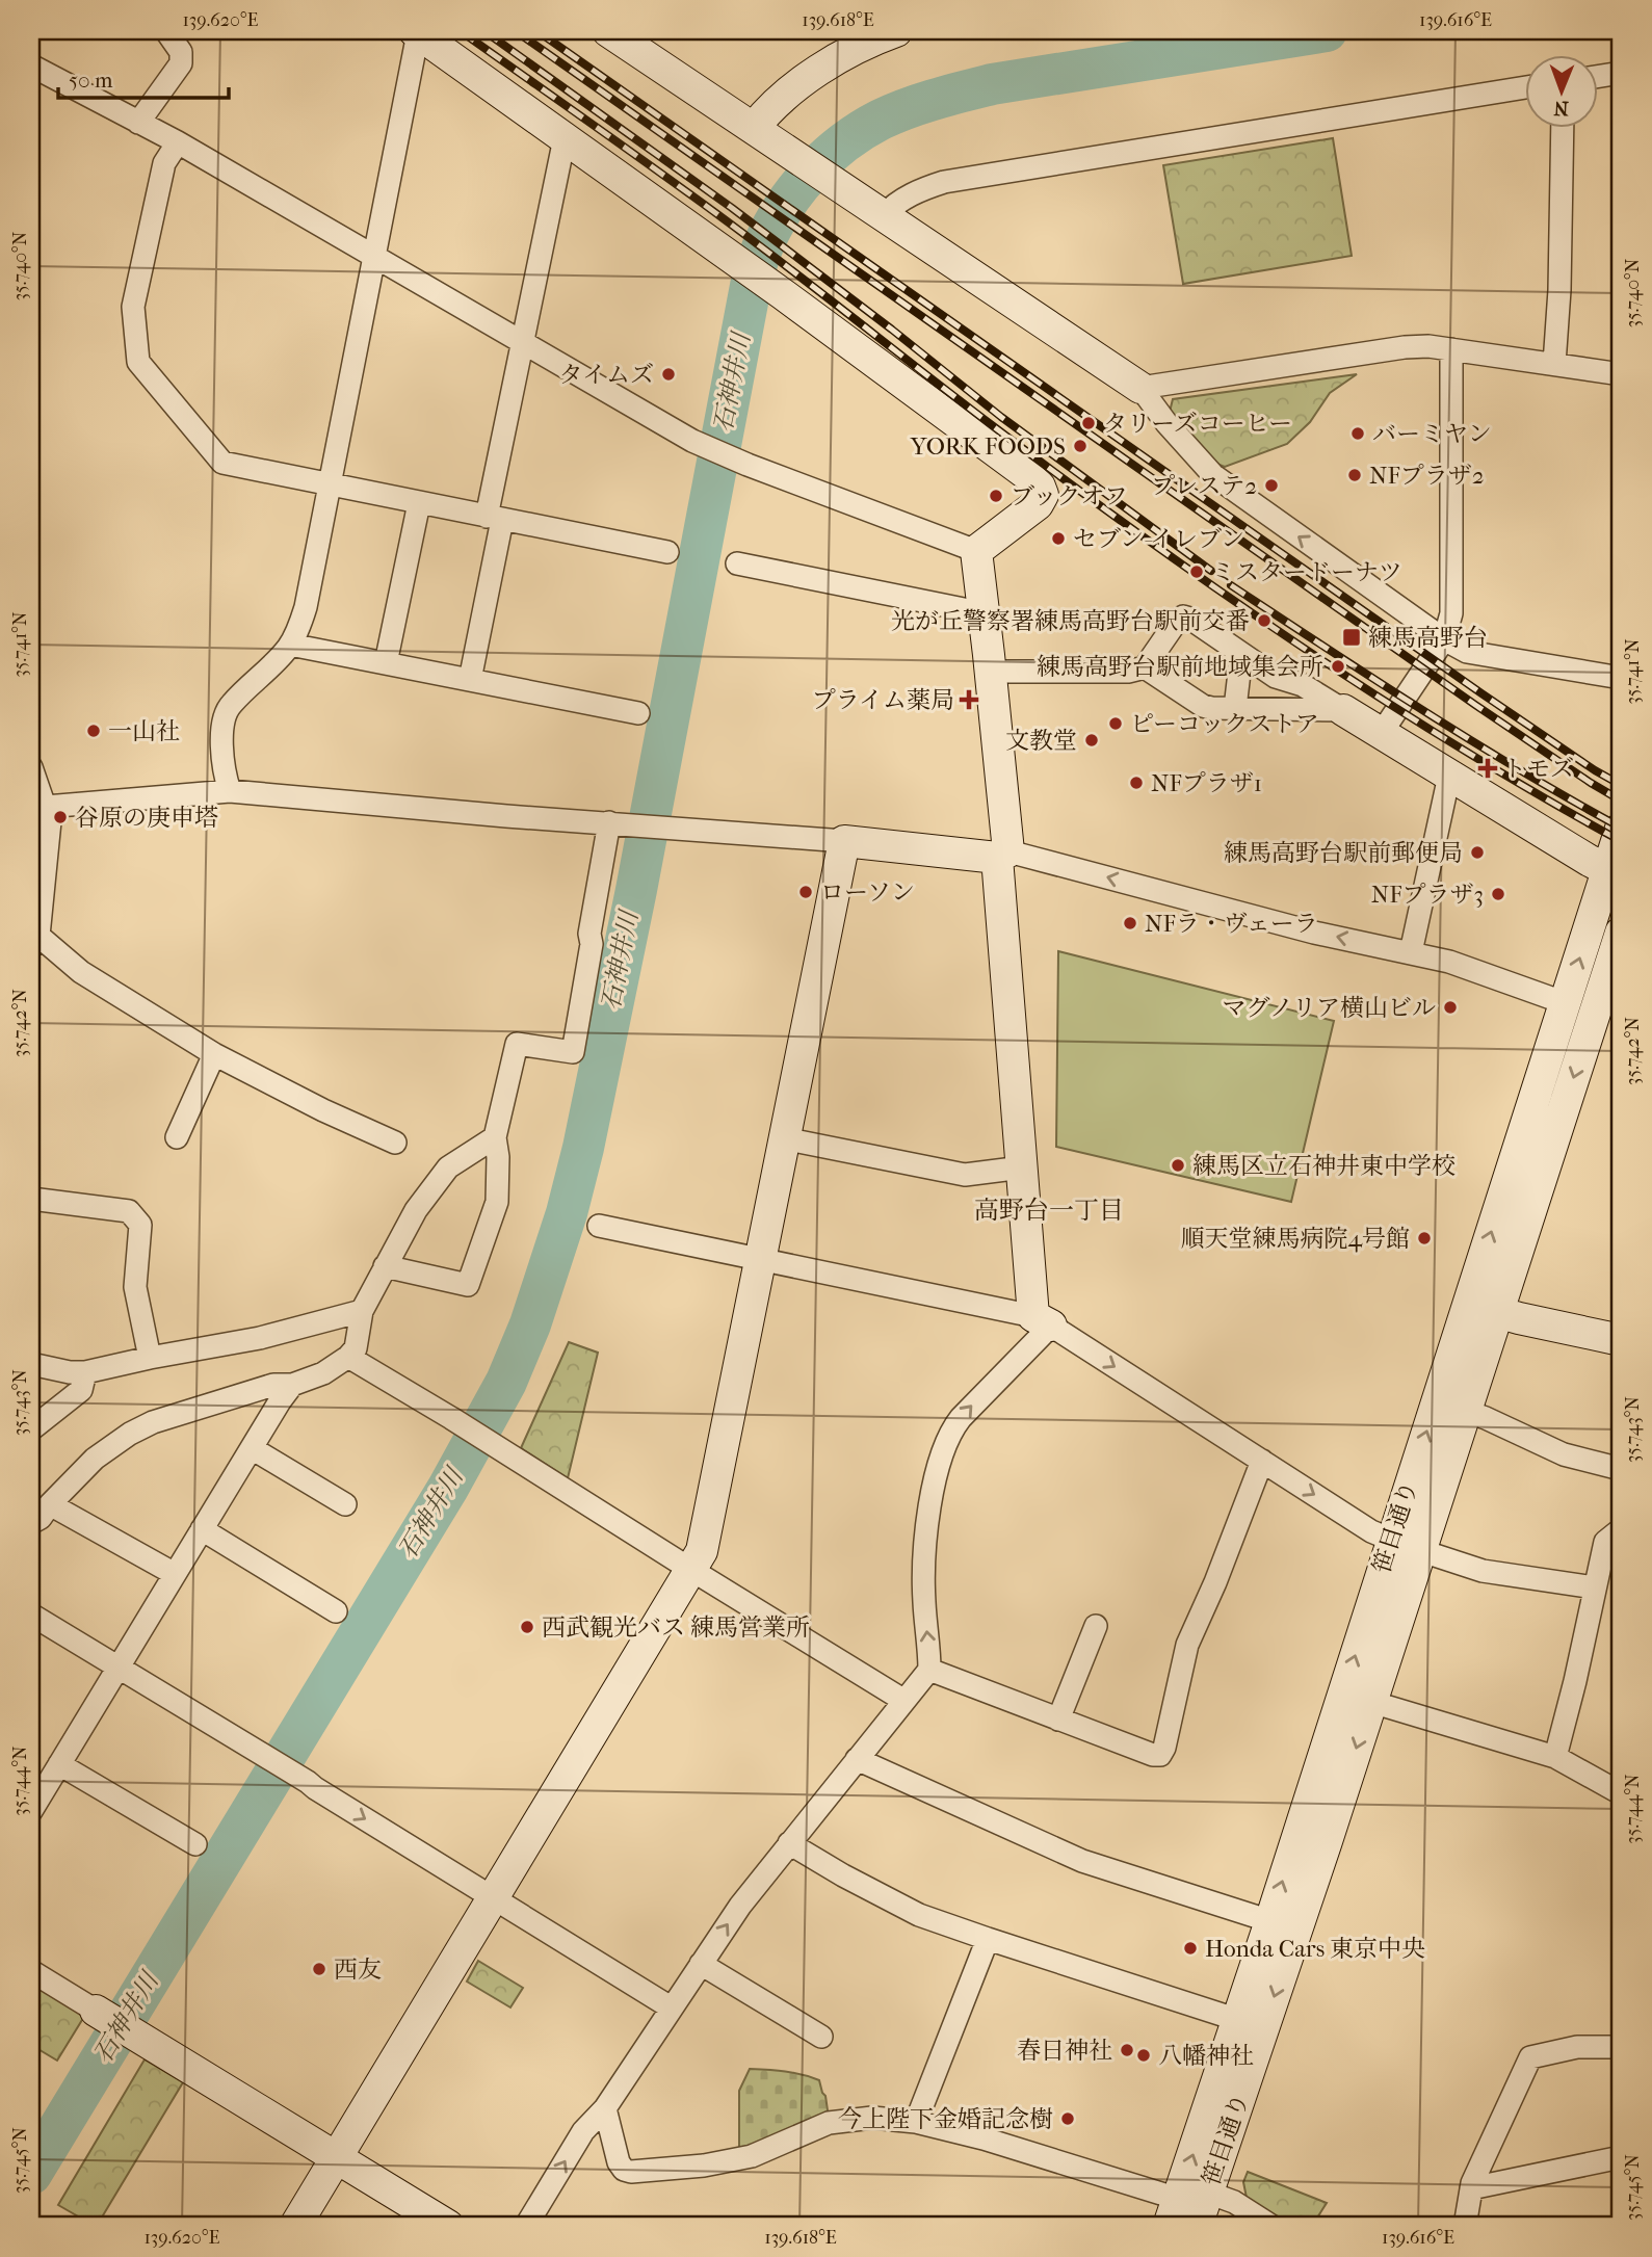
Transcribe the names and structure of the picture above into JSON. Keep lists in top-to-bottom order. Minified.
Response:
{"streets":{"street":["笹目通り"]},"districts":["高野台一丁目"],"water":["石神井川"],"places":{"other":["タイムズ","タリーズコーヒー","バーミヤン","YORK FOODS","NFプラザ2","プレステ2","ブックオフ","セブン-イレブン","ミスタードーナツ","光が丘警察署練馬高野台駅前交番","練馬高野台駅前地域集会所","ピーコックストア","一山社","文教堂","NFプラザ1","谷原の庚申塔","練馬高野台駅前郵便局","ローソン","NFプラザ3","NFラ・ヴェーラ","マグノリア横山ビル","練馬区立石神井東中学校","順天堂練馬病院4号館","西武観光バス 練馬営業所","Honda Cars 東京中央","西友","春日神社","八幡神社","今上陛下金婚記念樹"],"transit":["練馬高野台"],"health":["プライム薬局","トモズ"]},"scale_bar":"50 m","north":"bottom","coordinates":["139.620°E","139.618°E","139.616°E","35.740°N","35.741°N","35.742°N","35.743°N","35.744°N","35.745°N"]}
